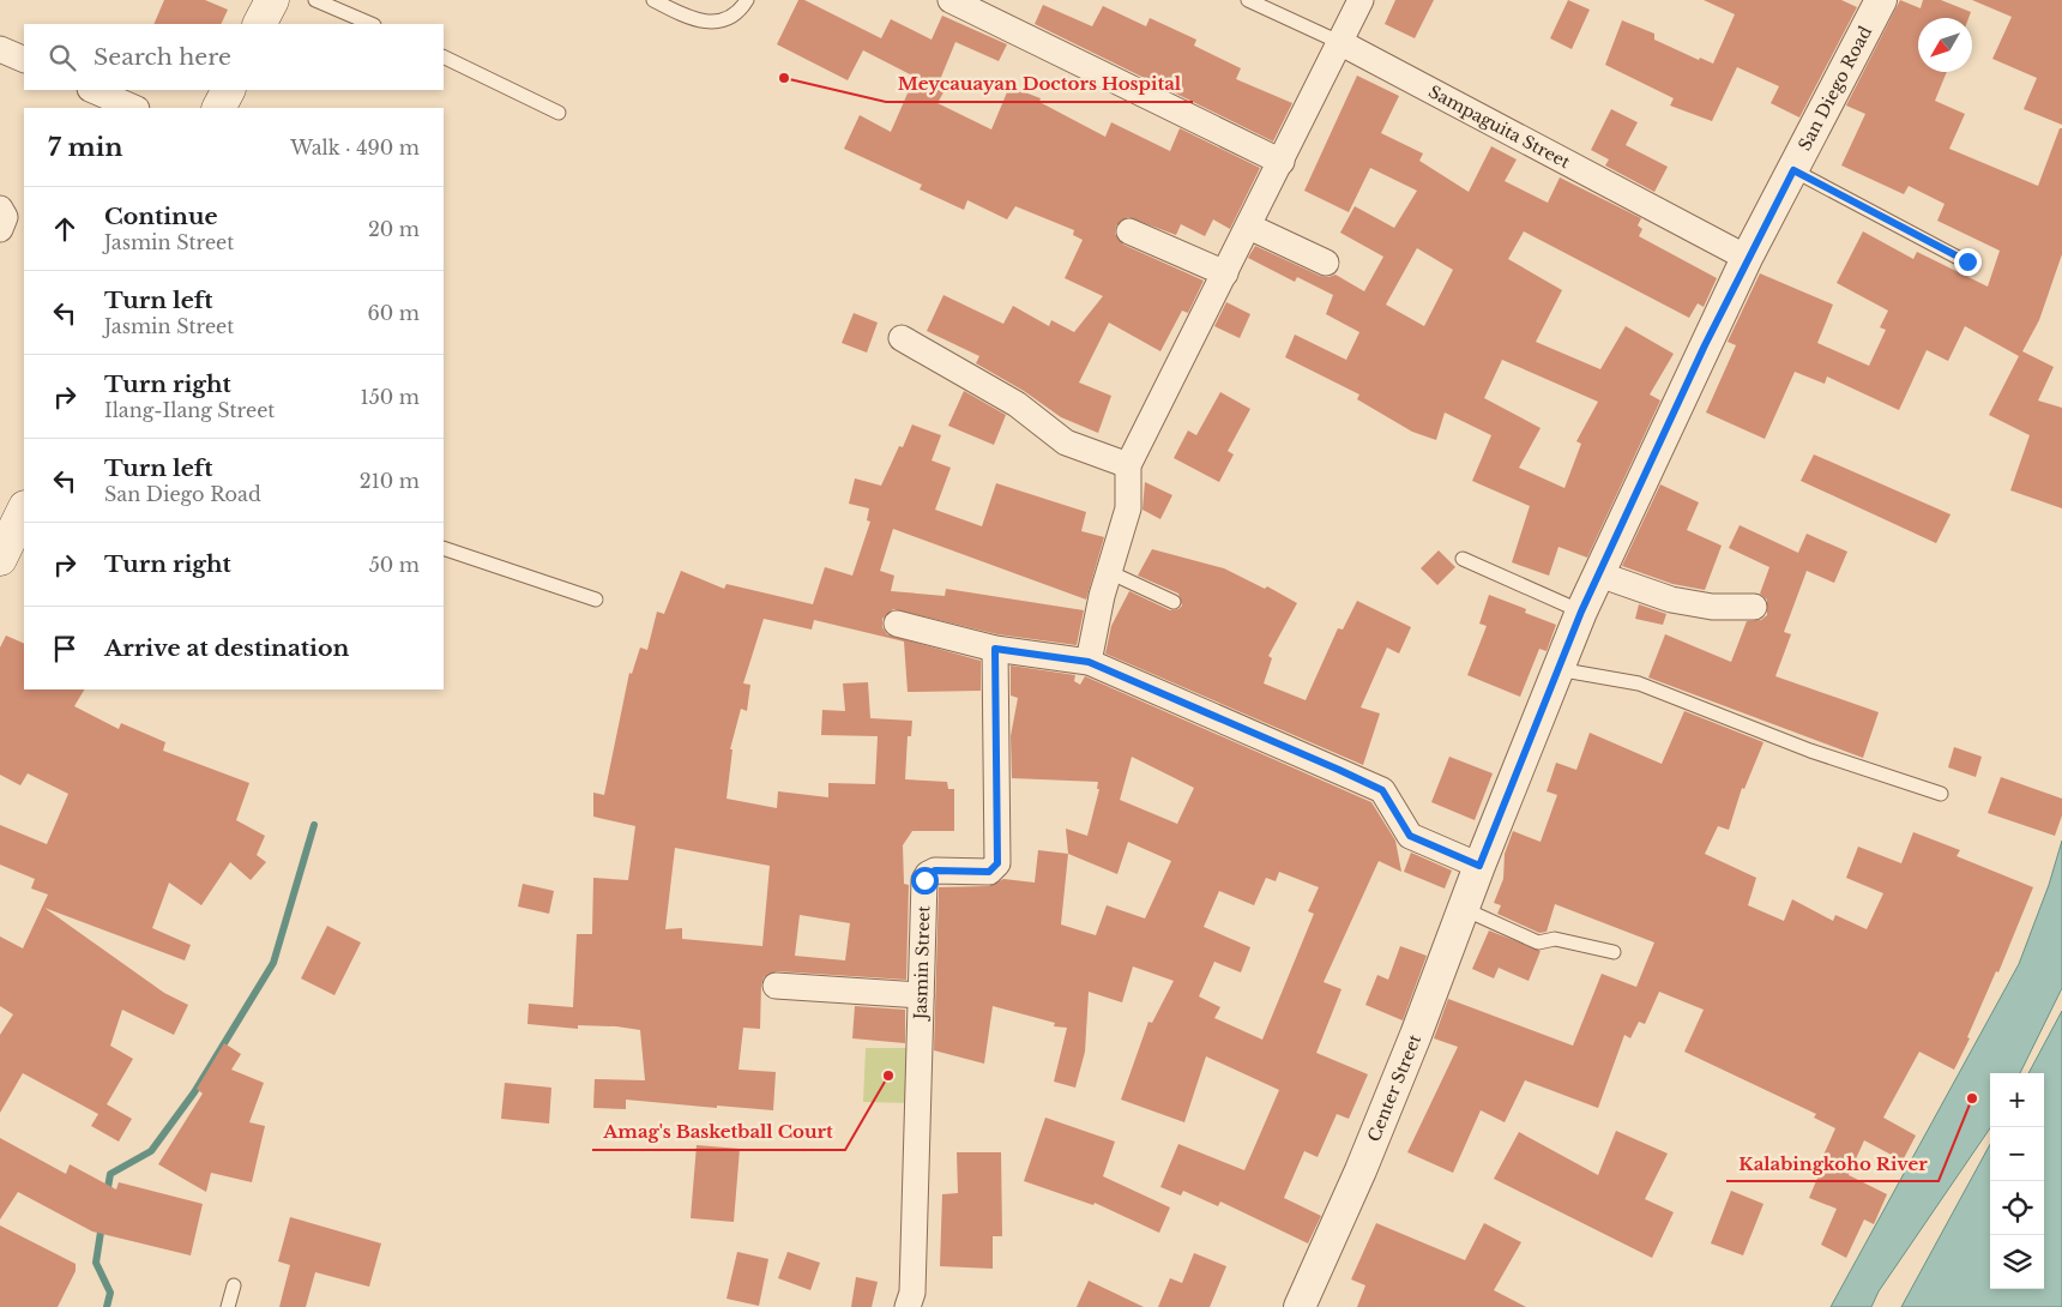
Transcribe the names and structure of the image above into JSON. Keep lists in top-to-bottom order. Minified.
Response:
{"streets":{"street":["San Diego Road","Sampaguita Street","Jasmin Street","Center Street"]},"crossings":[["San Diego Road","Sampaguita Street"],["San Diego Road","Center Street"]],"places":["Meycauayan Doctors Hospital","Amag's Basketball Court","Kalabingkoho River"],"north":"bottom left","page":{"search":"Search here","heading":["7 min","Walk · 490 m"],"list":[["Continue","Jasmin Street","20 m"],["Turn left","Jasmin Street","60 m"],["Turn right","Ilang-Ilang Street","150 m"],["Turn left","San Diego Road","210 m"],["Turn right","50 m"],"Arrive at destination"],"map_buttons":["+","−"]}}
